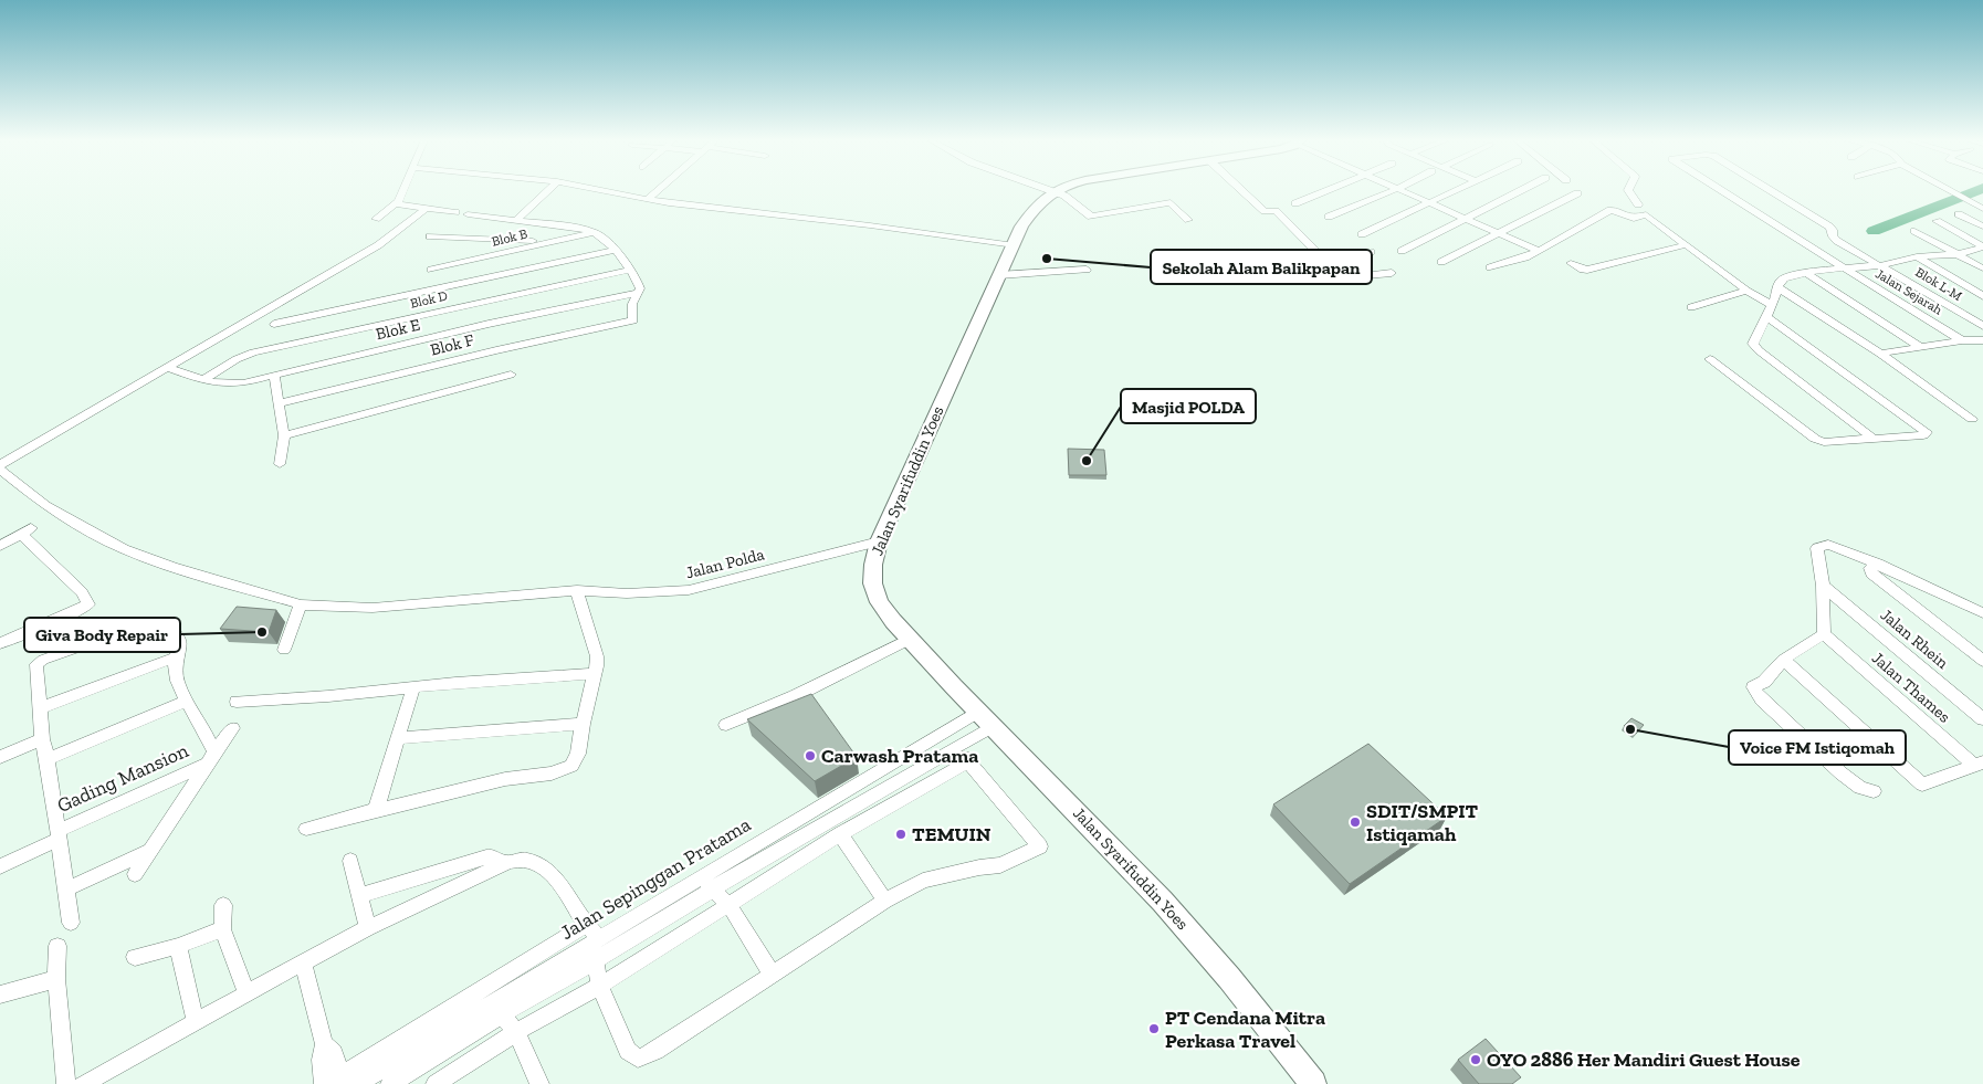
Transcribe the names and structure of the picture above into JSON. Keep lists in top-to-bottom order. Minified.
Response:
{"streets":{"highway":["Jalan Syarifuddin Yoes"],"street":["Blok B","Blok L-M","Jalan Sejarah","Blok D","Blok E","Blok F","Jalan Polda","Jalan Rhein","Jalan Thames","Gading Mansion","Jalan Sepinggan Pratama"]},"crossings":[["Blok L-M","Jalan Sejarah"],["Blok D","Blok E"],["Blok E","Blok F"],["Jalan Syarifuddin Yoes","Jalan Polda"],["Jalan Syarifuddin Yoes","Jalan Sepinggan Pratama"]],"places":["Sekolah Alam Balikpapan","Masjid POLDA","Giva Body Repair","Voice FM Istiqomah","Carwash Pratama","SDIT/SMPIT Istiqamah","TEMUIN","PT Cendana Mitra Perkasa Travel","OYO 2886 Her Mandiri Guest House"]}
